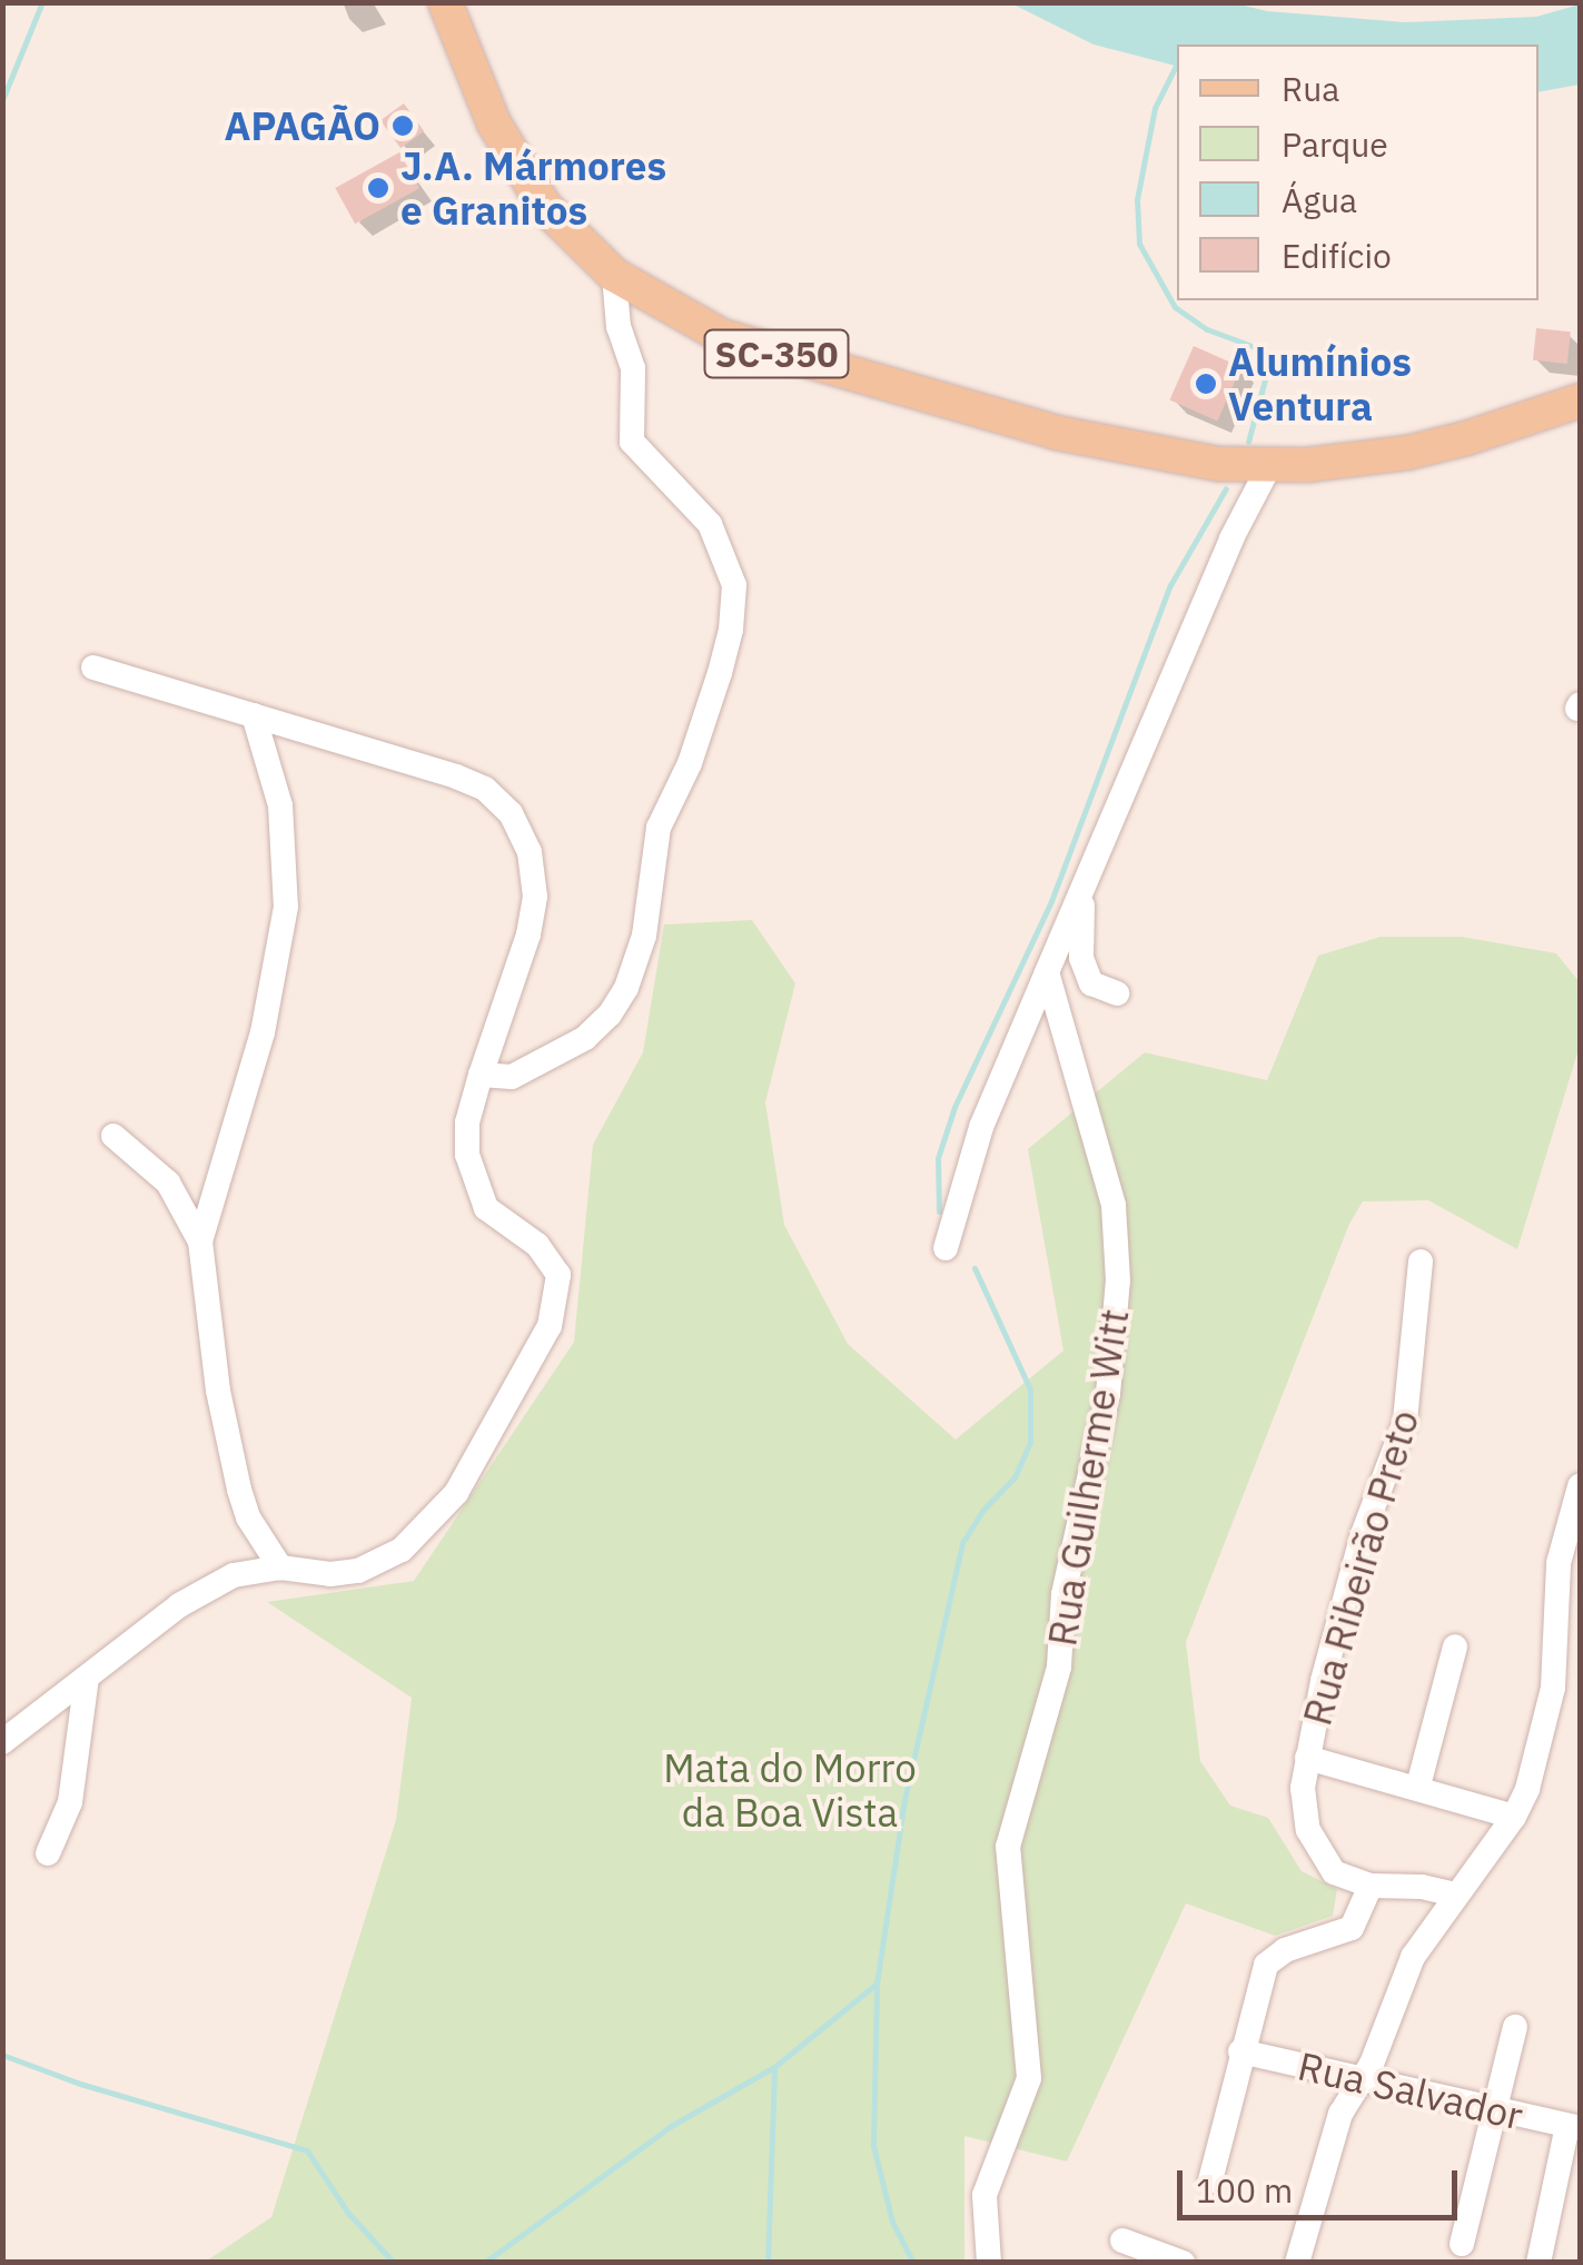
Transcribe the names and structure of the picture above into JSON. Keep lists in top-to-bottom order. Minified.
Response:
{"streets":{"main road":["SC-350"],"street":["Rua Guilherme Witt","Rua Ribeirão Preto","Rua Salvador"]},"parks":["Mata do Morro da Boa Vista"],"places":["APAGÃO","J.A. Mármores e Granitos","Alumínios Ventura"],"legend":["Rua","Parque","Água","Edifício"],"scale_bar":"100 m"}
